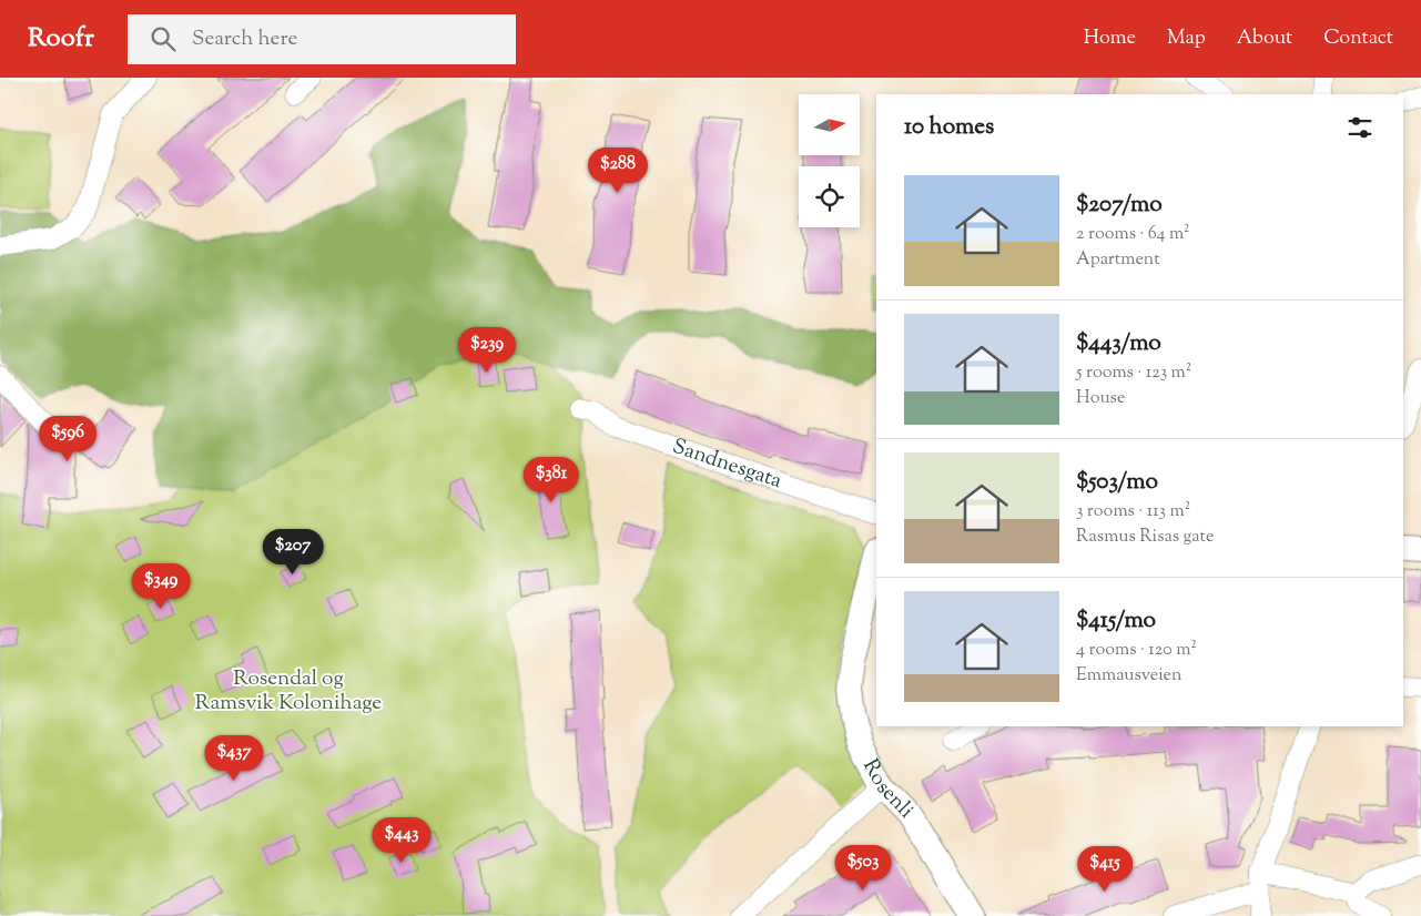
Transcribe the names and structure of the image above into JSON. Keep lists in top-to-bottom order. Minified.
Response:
{"streets":{"street":["Sandnesgata","Rosenli"]},"parks":["Rosendal og Ramsvik Kolonihage"],"north":"right","page":{"header":"Roofr","search":"Search here","nav":["Home","Map","About","Contact"],"heading":"10 homes","price":["$288","$239","$596","$381","$207","$349","$437","$443","$503","$415"],"list":[{"name":"$207/mo","note":"2 rooms · 64 m² · Apartment"},{"name":"$443/mo","note":"5 rooms · 123 m² · House"},{"name":"$503/mo","note":"3 rooms · 113 m² · Rasmus Risas gate"},{"name":"$415/mo","note":"4 rooms · 120 m² · Emmausveien"}]}}
